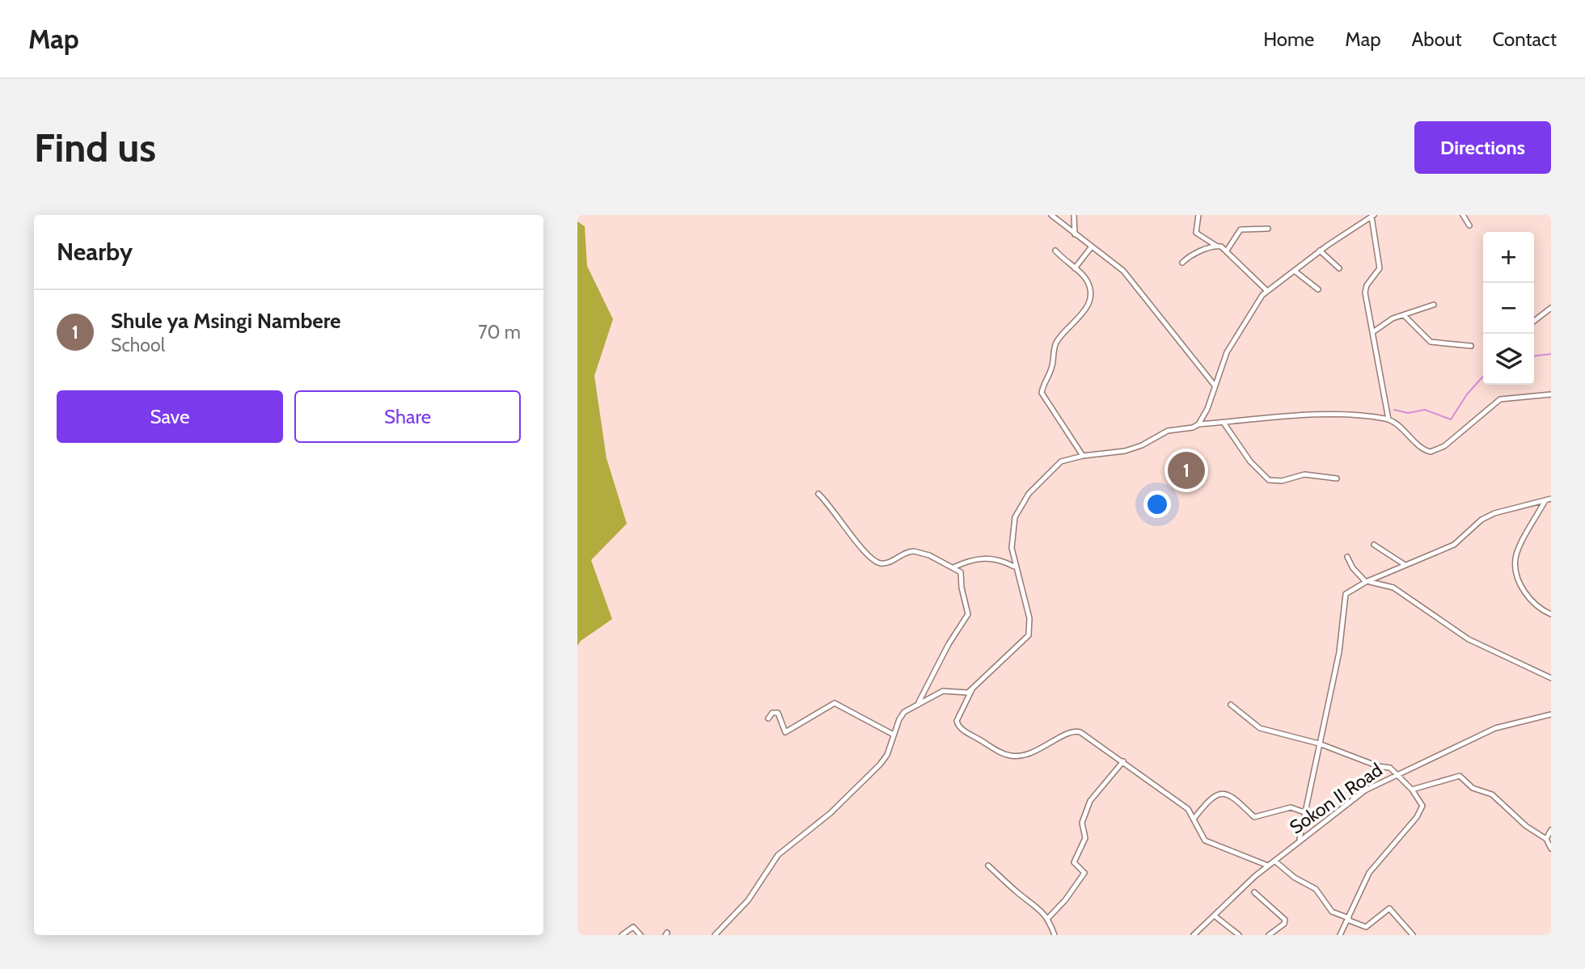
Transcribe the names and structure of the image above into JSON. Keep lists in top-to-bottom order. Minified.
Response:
{"streets":{"street":["Sokon II Road"]},"page":{"header":"Map","nav":["Home","Map","About","Contact"],"buttons":["Directions",["Save","Share"]],"title":"Find us","heading":"Nearby","map_buttons":["+","−"],"list":[{"mark":"1","name":"Shule ya Msingi Nambere","note":"School","value":"70 m"}],"pins":"1"}}
